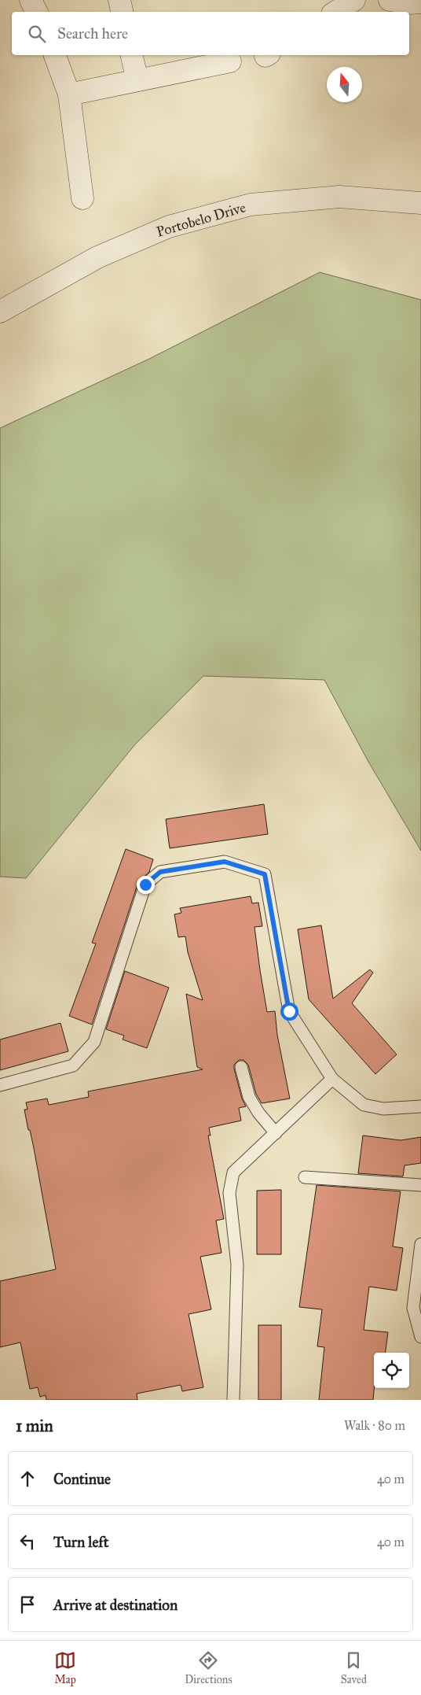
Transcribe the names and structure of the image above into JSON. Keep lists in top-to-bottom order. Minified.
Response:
{"streets":{"street":["Portobelo Drive"]},"north":"top","page":{"search":"Search here","heading":["1 min","Walk · 80 m"],"list":[["Continue","40 m"],["Turn left","40 m"],"Arrive at destination"],"nav":["Map","Directions","Saved"]}}
